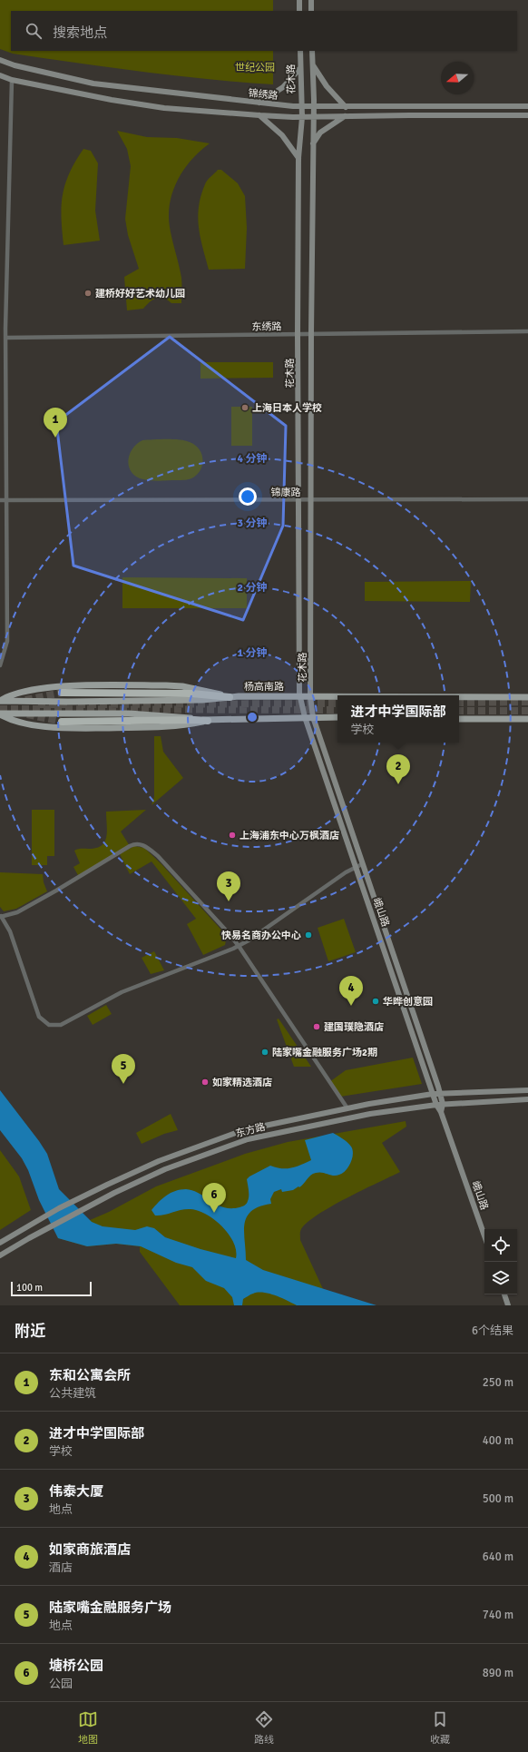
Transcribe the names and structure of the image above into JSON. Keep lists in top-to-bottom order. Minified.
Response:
{"streets":{"main road":["花木路","锦绣路","杨高南路","峨山路","东方路"],"street":["东绣路","锦康路"]},"crossings":[["花木路","锦绣路"],["花木路","东绣路"],["花木路","锦康路"],["花木路","杨高南路"],["花木路","峨山路"],["峨山路","东方路"]],"parks":["世纪公园"],"places":["建桥好好艺术幼儿园","上海日本人学校","上海浦东中心万枫酒店","快易名商办公中心","华晔创意园","建国璞隐酒店","陆家嘴金融服务广场2期","如家精选酒店"],"scale_bar":"100 m","north":"left","page":{"search":"搜索地点","pins":["1","2","3","4","5","6"],"popup":["进才中学国际部","学校"],"scale":"100 m","heading":["附近","6个结果"],"list":[{"mark":"1","name":"东和公寓会所","note":"公共建筑","value":"250 m"},{"mark":"2","name":"进才中学国际部","note":"学校","value":"400 m"},{"mark":"3","name":"伟泰大厦","note":"地点","value":"500 m"},{"mark":"4","name":"如家商旅酒店","note":"酒店","value":"640 m"},{"mark":"5","name":"陆家嘴金融服务广场","note":"地点","value":"740 m"},{"mark":"6","name":"塘桥公园","note":"公园","value":"890 m"}],"nav":["地图","路线","收藏"]},"rings":["4 分钟","3 分钟","2 分钟","1 分钟"]}
